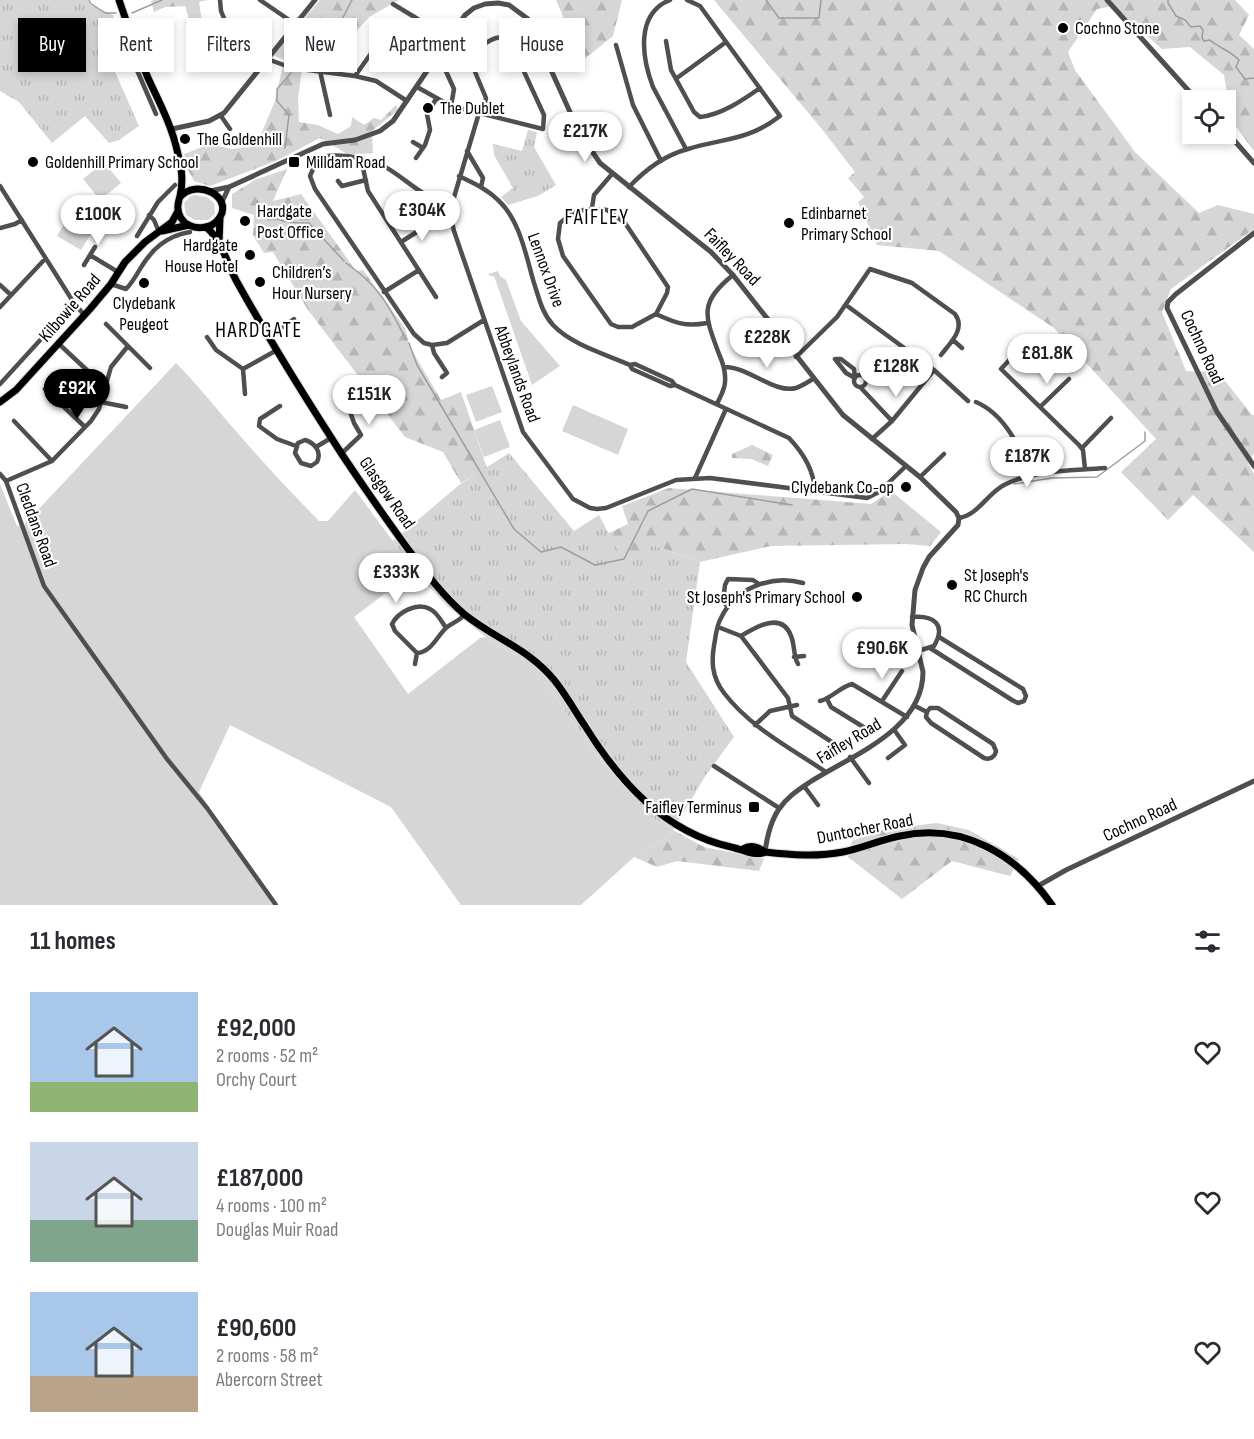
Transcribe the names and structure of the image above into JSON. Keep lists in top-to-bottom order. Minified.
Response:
{"streets":{"main road":["Kilbowie Road","Glasgow Road","Duntocher Road"],"street":["Faifley Road","Lennox Drive","Cochno Road","Abbeylands Road","Cleddans Road"]},"crossings":[["Faifley Road","Kilbowie Road"],["Faifley Road","Abbeylands Road"],["Faifley Road","Glasgow Road"],["Faifley Road","Duntocher Road"],["Lennox Drive","Abbeylands Road"],["Kilbowie Road","Glasgow Road"],["Cochno Road","Duntocher Road"],["Glasgow Road","Duntocher Road"]],"districts":["FAIFLEY","HARDGATE"],"places":{"other":["Cochno Stone","The Dublet","The Goldenhill","Goldenhill Primary School","Hardgate Post Office","Edinbarnet Primary School","Hardgate House Hotel","Children’s Hour Nursery","Clydebank Peugeot","Clydebank Co-op","St Joseph's RC Church","St Joseph's Primary School"],"transit":["Milldam Road","Faifley Terminus"]},"page":{"chip":["Buy","Rent","Filters","New","Apartment","House"],"price":["£217K","£304K","£100K","£228K","£81.8K","£128K","£92K","£151K","£187K","£333K","£90.6K"],"heading":"11 homes","list":[{"name":"£92,000","note":"2 rooms · 52 m² · Orchy Court"},{"name":"£187,000","note":"4 rooms · 100 m² · Douglas Muir Road"},{"name":"£90,600","note":"2 rooms · 58 m² · Abercorn Street"}]}}
